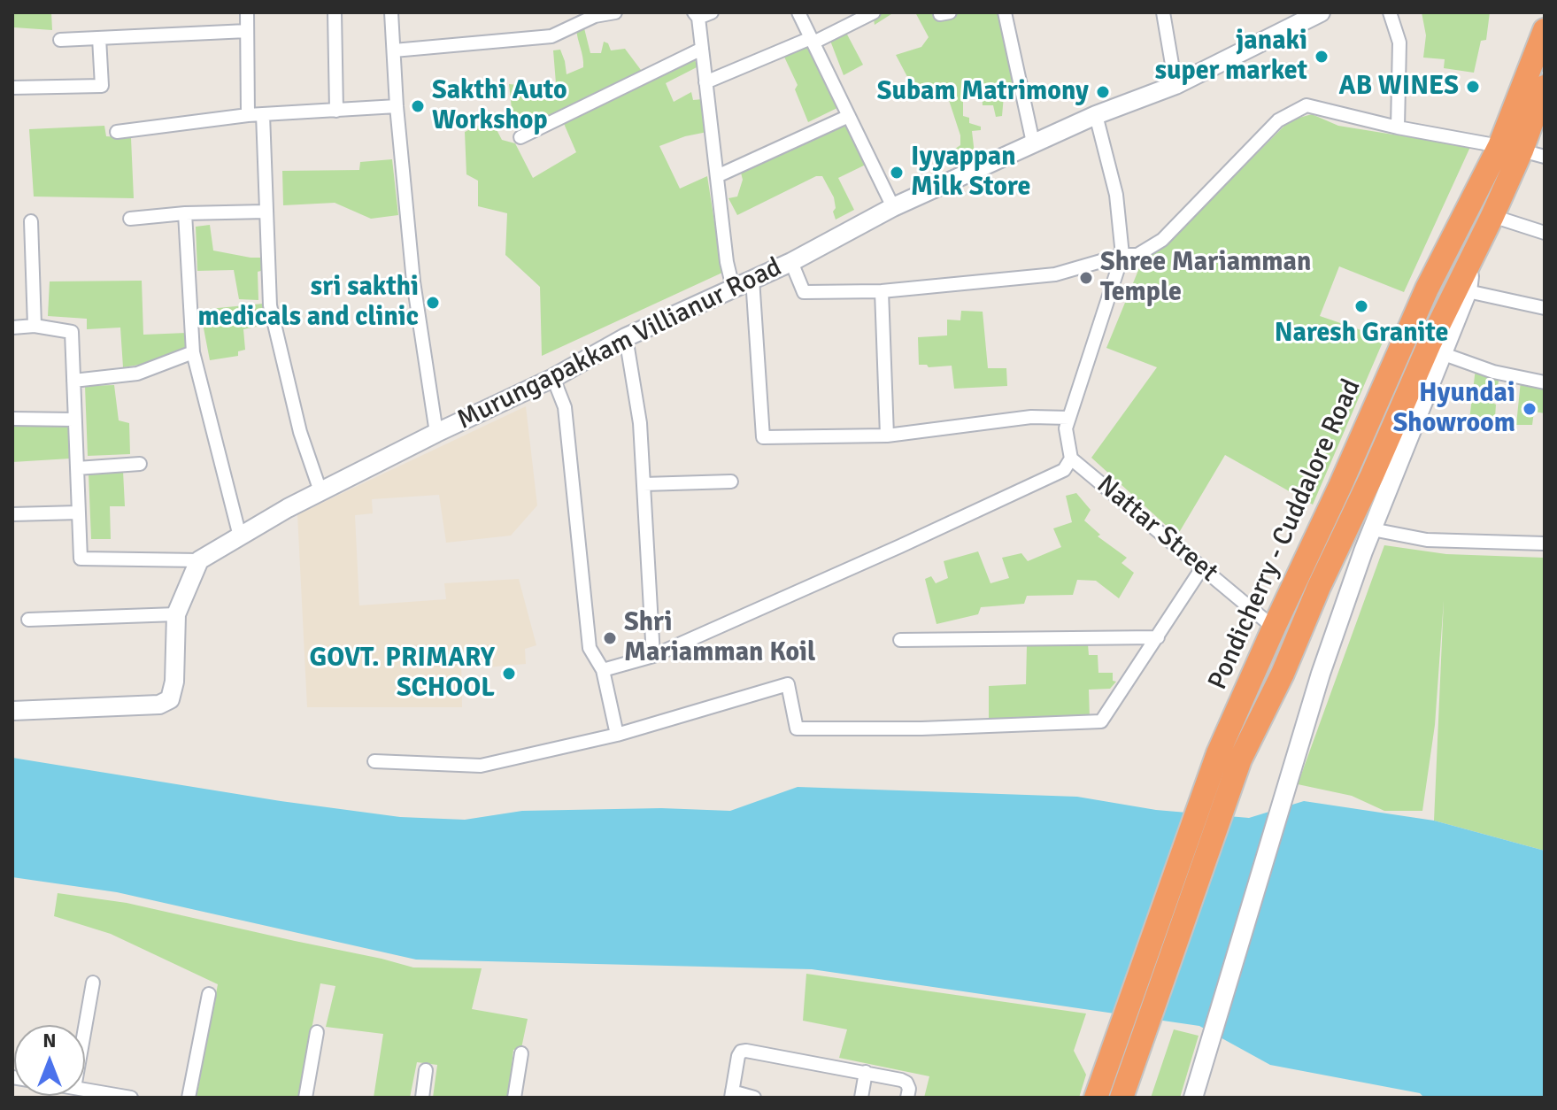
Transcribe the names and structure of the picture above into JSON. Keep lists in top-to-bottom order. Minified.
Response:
{"streets":{"highway":["Pondicherry - Cuddalore Road"],"main road":["Murungapakkam Villianur Road"],"street":["Nattar Street"]},"crossings":[["Nattar Street","Pondicherry - Cuddalore Road"]],"places":["janaki super market","AB WINES","Subam Matrimony","Sakthi Auto Workshop","Iyyappan Milk Store","Shree Mariamman Temple","sri sakthi medicals and clinic","Naresh Granite","Hyundai Showroom","Shri Mariamman Koil","GOVT. PRIMARY SCHOOL"],"north":"top"}
